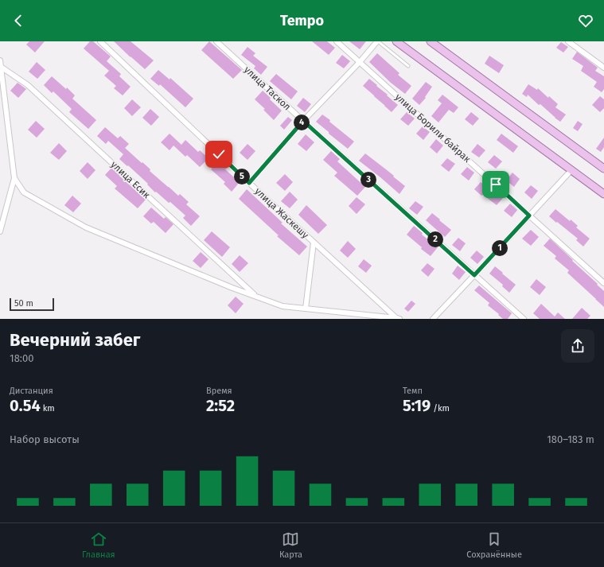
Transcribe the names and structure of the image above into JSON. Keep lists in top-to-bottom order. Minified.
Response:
{"streets":{"street":["улица Таскол","улица Борили байрак","улица Есик","улица Жаскешу"]},"scale_bar":"50 m","page":{"header":"Tempo","pins":["4","5","3","2","1"],"scale":"50 m","heading":["Вечерний забег","18:00"],"stats":[["Дистанция","0.54 km"],["Время","2:52"],["Темп","5:19 /km"]],"chart":["Набор высоты","180–183 m"],"tabs":["Главная","Карта","Сохранённые"]}}
